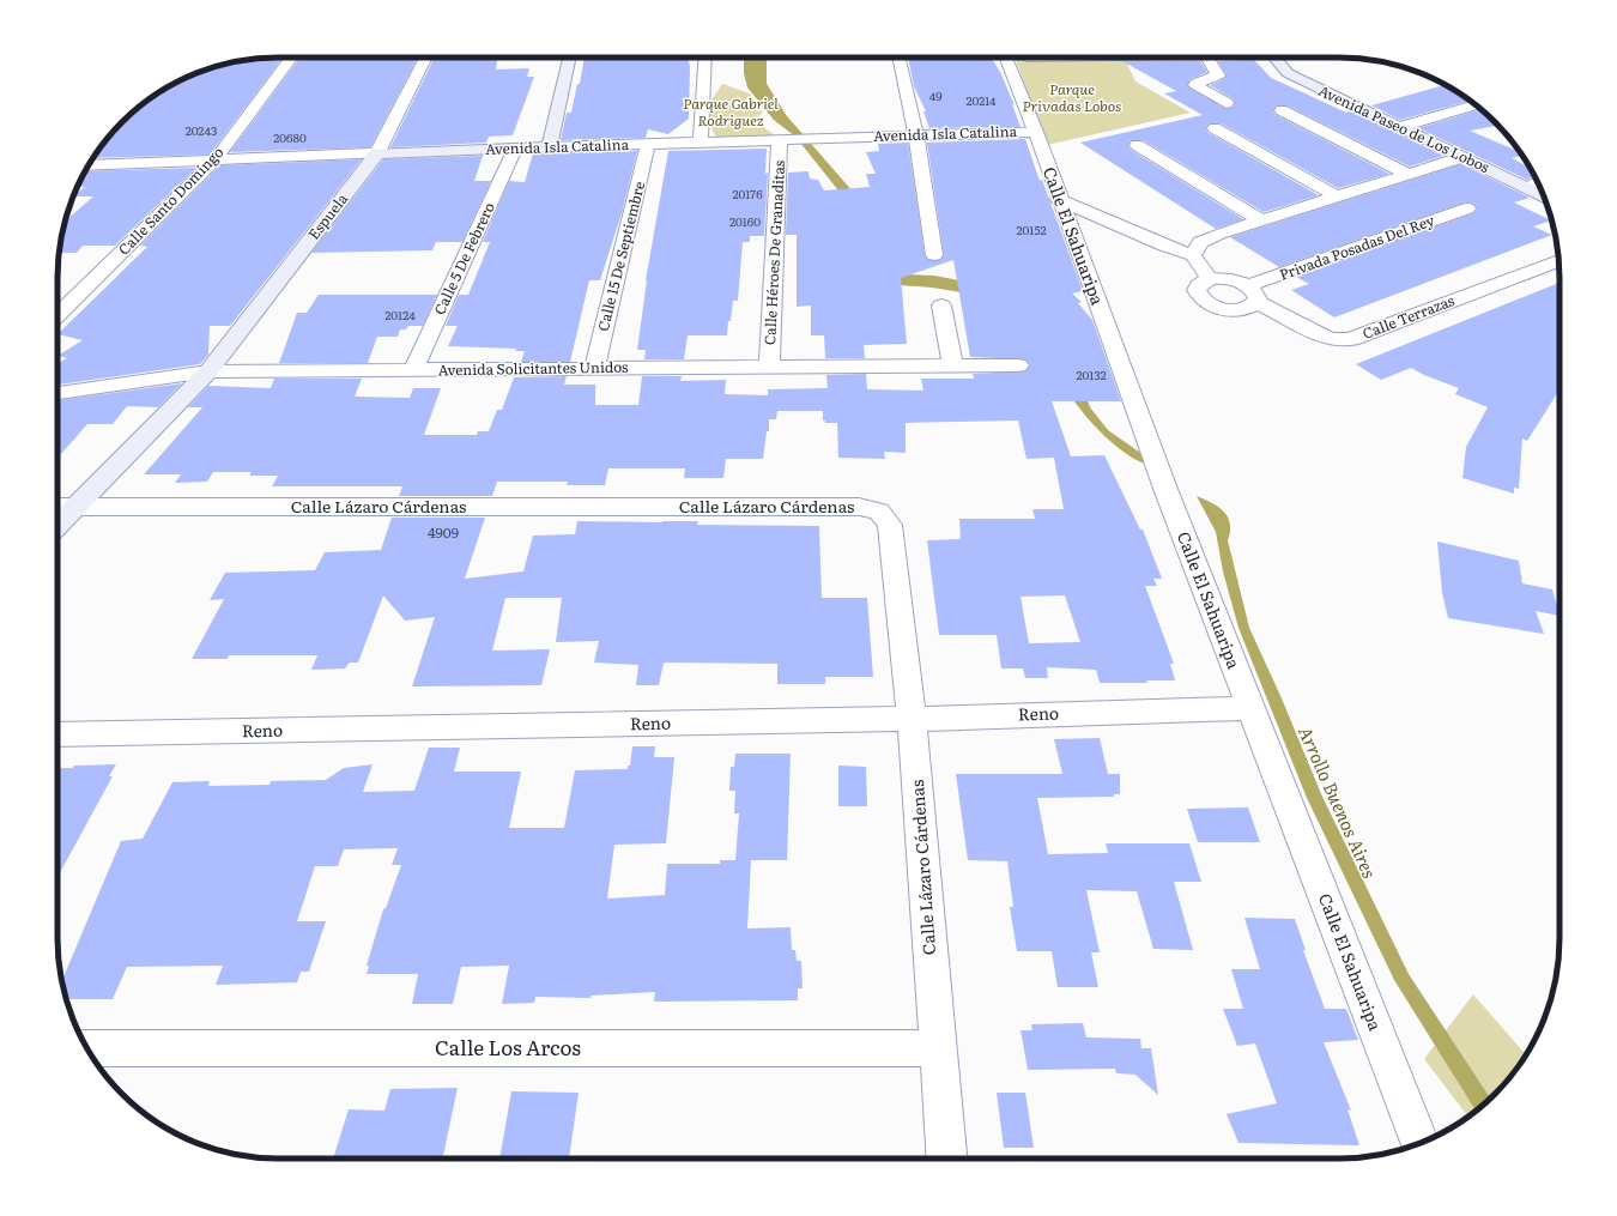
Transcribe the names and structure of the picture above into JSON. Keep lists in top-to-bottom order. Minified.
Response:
{"streets":{"street":["Avenida Paseo de Los Lobos","Avenida Isla Catalina","Calle Santo Domingo","Espuela","Calle El Sahuaripa","Privada Posadas Del Rey","Calle Héroes De Granaditas","Calle 15 De Septiembre","Calle 5 De Febrero","Calle Terrazas","Avenida Solicitantes Unidos","Calle Lázaro Cárdenas","Reno","Calle Los Arcos"]},"crossings":[["Avenida Isla Catalina","Calle Santo Domingo"],["Avenida Isla Catalina","Espuela"],["Avenida Isla Catalina","Calle El Sahuaripa"],["Avenida Isla Catalina","Calle Héroes De Granaditas"],["Avenida Isla Catalina","Calle 15 De Septiembre"],["Avenida Isla Catalina","Calle 5 De Febrero"],["Espuela","Avenida Solicitantes Unidos"],["Espuela","Calle Lázaro Cárdenas"],["Calle El Sahuaripa","Reno"],["Privada Posadas Del Rey","Calle Terrazas"],["Calle Héroes De Granaditas","Avenida Solicitantes Unidos"],["Calle 15 De Septiembre","Avenida Solicitantes Unidos"],["Calle 5 De Febrero","Avenida Solicitantes Unidos"],["Calle Lázaro Cárdenas","Reno"],["Calle Lázaro Cárdenas","Calle Los Arcos"]],"water":["Arrollo Buenos Aires"],"parks":["Parque Privadas Lobos","Parque Gabriel Rodriguez"],"house_numbers":["49","20214","20243","20680","20176","20160","20152","20124","20132","4909"]}
